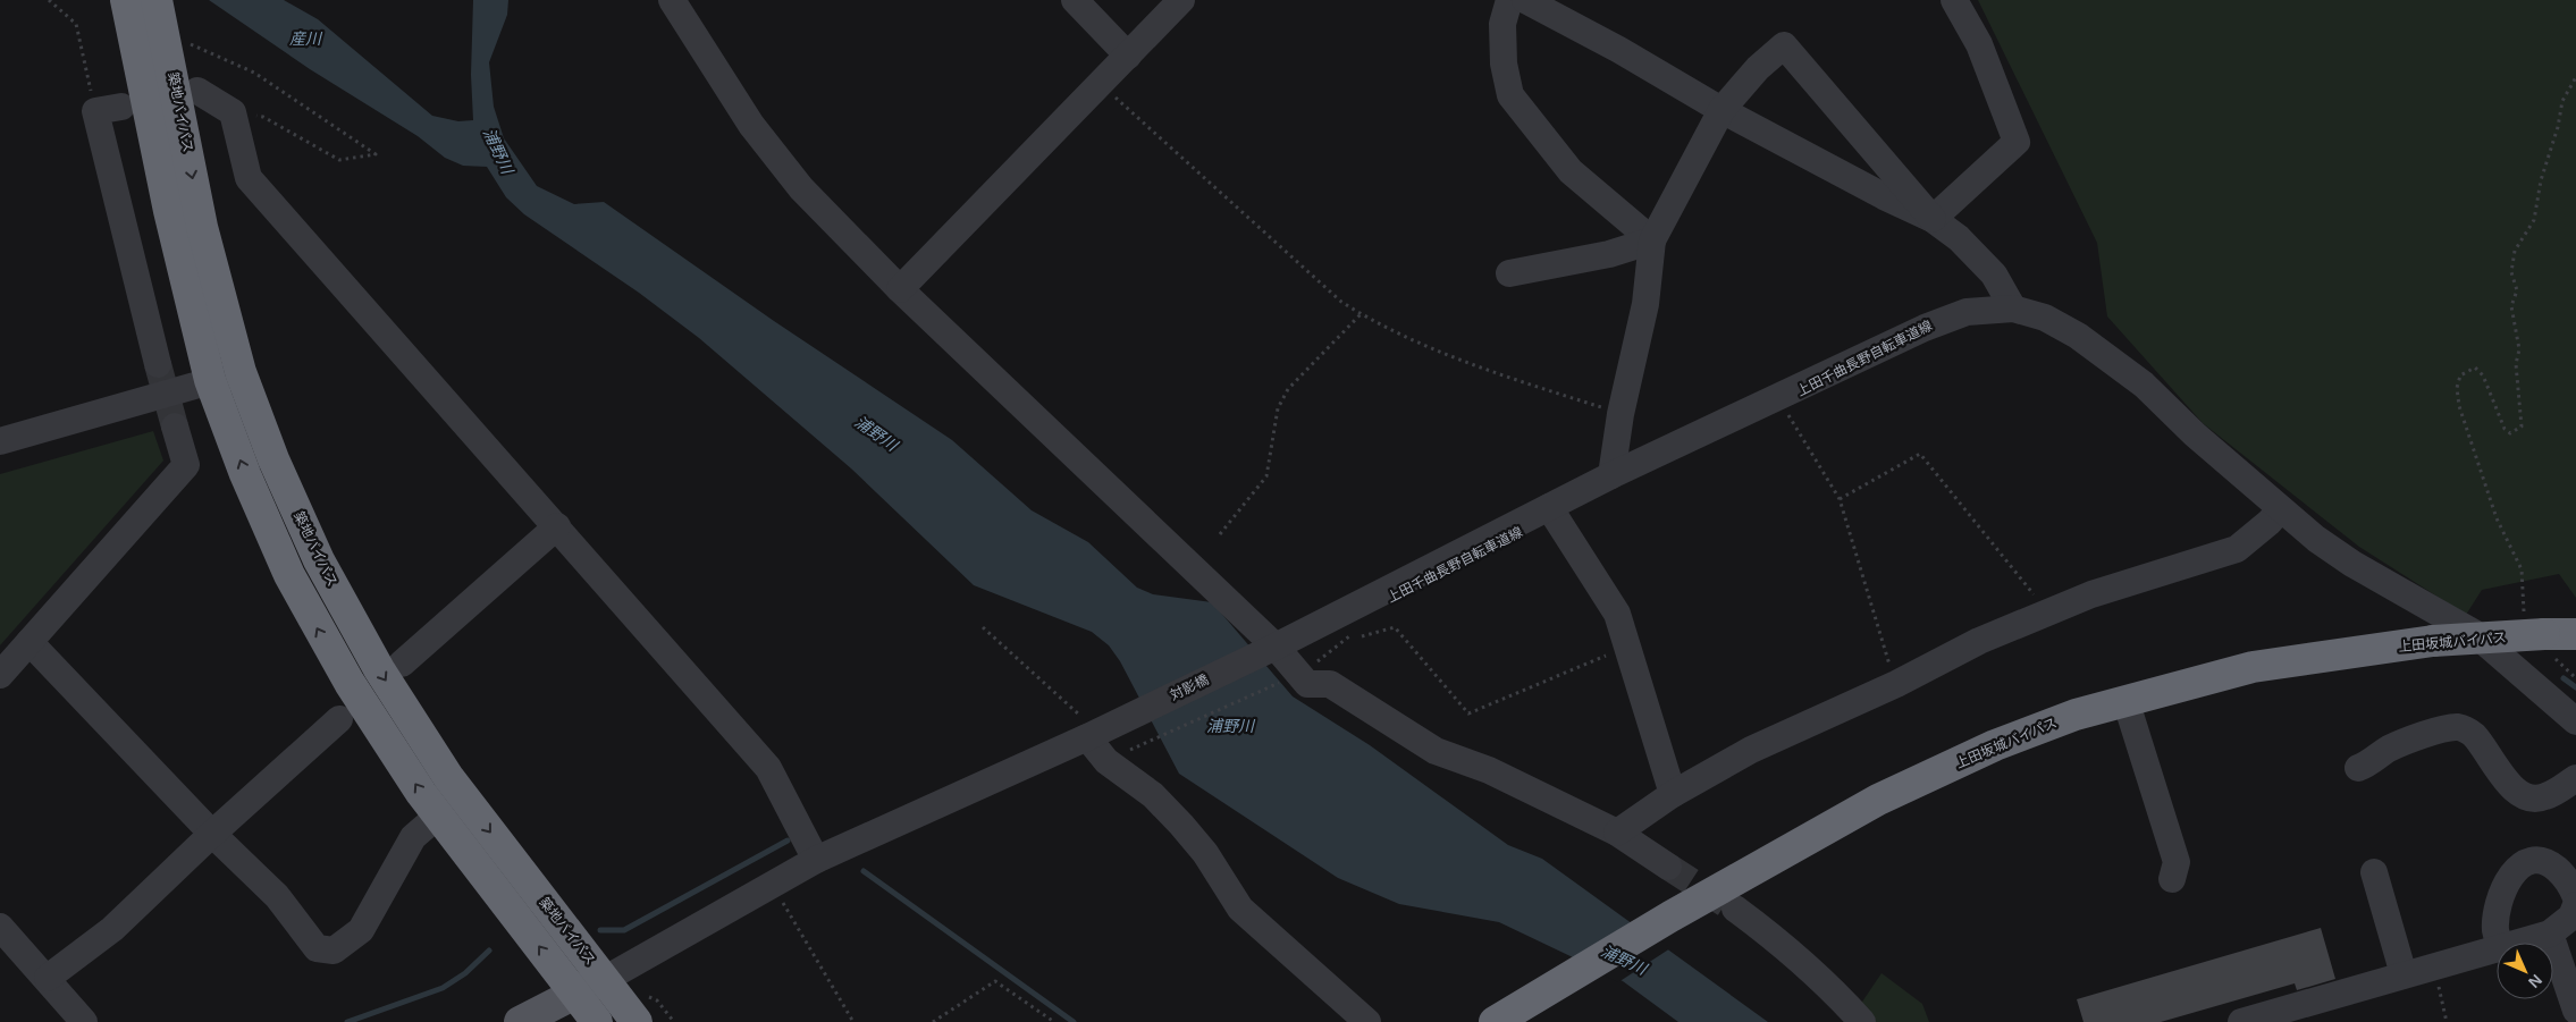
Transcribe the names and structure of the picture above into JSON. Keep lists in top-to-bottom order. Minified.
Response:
{"streets":{"highway":["築地バイパス","上田坂城バイパス"],"street":["対影橋"]},"crossings":[["築地バイパス","対影橋"]],"water":["産川","浦野川"],"north":"bottom right"}
